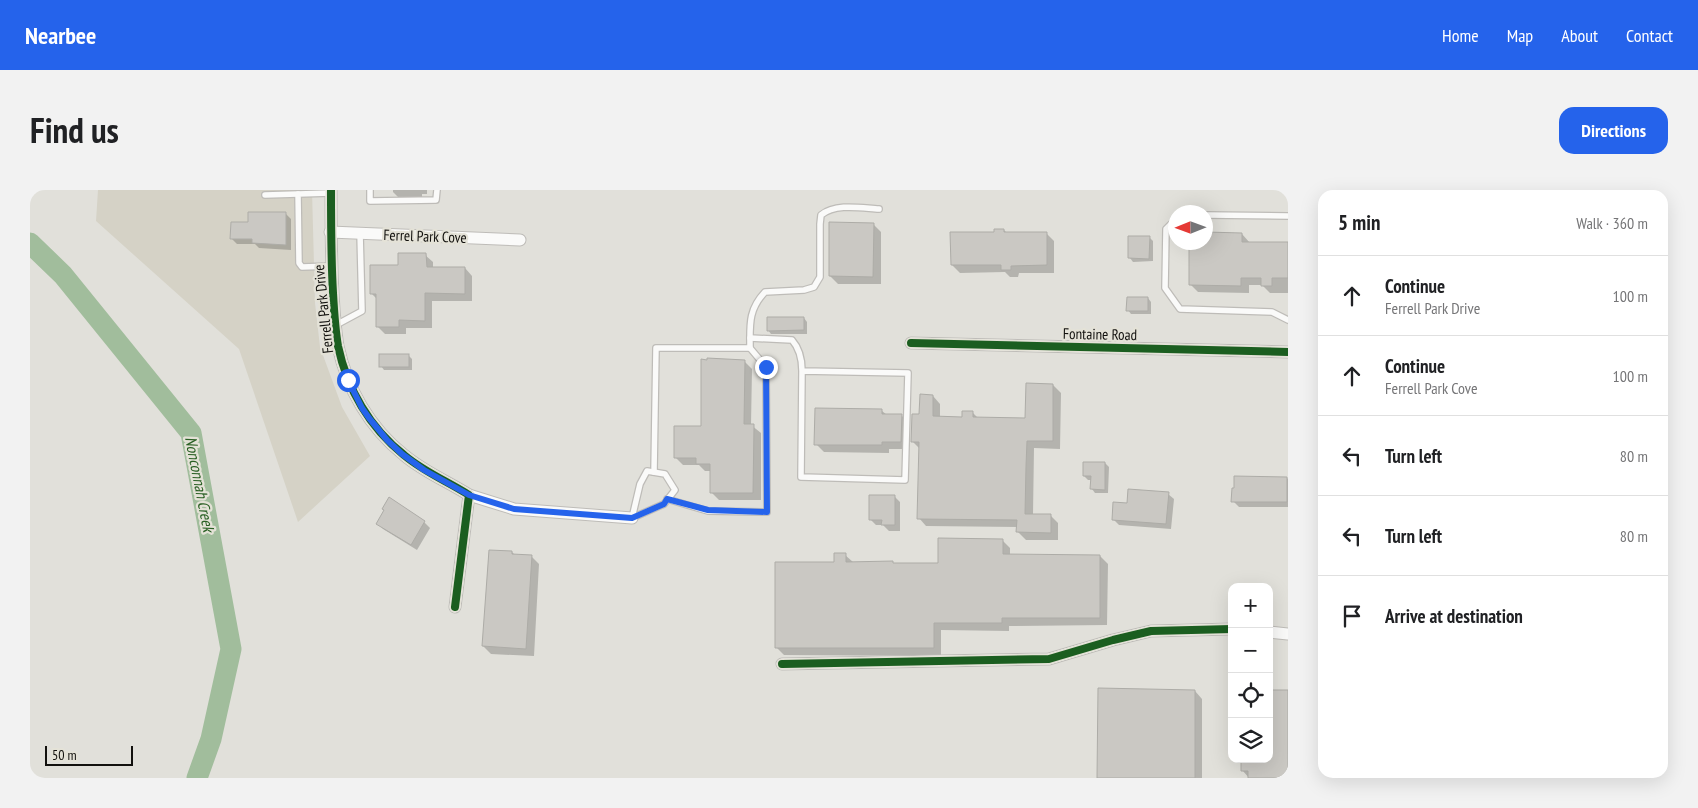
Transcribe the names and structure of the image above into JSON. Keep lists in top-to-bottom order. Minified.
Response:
{"streets":{"street":["Ferrel Park Cove","Ferrell Park Drive","Fontaine Road"]},"crossings":[["Ferrel Park Cove","Ferrell Park Drive"]],"water":["Nonconnah Creek"],"scale_bar":"50 m","north":"left","page":{"header":"Nearbee","nav":["Home","Map","About","Contact"],"title":"Find us","buttons":"Directions","heading":["5 min","Walk · 360 m"],"list":[["Continue","Ferrell Park Drive","100 m"],["Continue","Ferrell Park Cove","100 m"],["Turn left","80 m"],["Turn left","80 m"],"Arrive at destination"],"map_buttons":["+","−"],"scale":"50 m"}}
